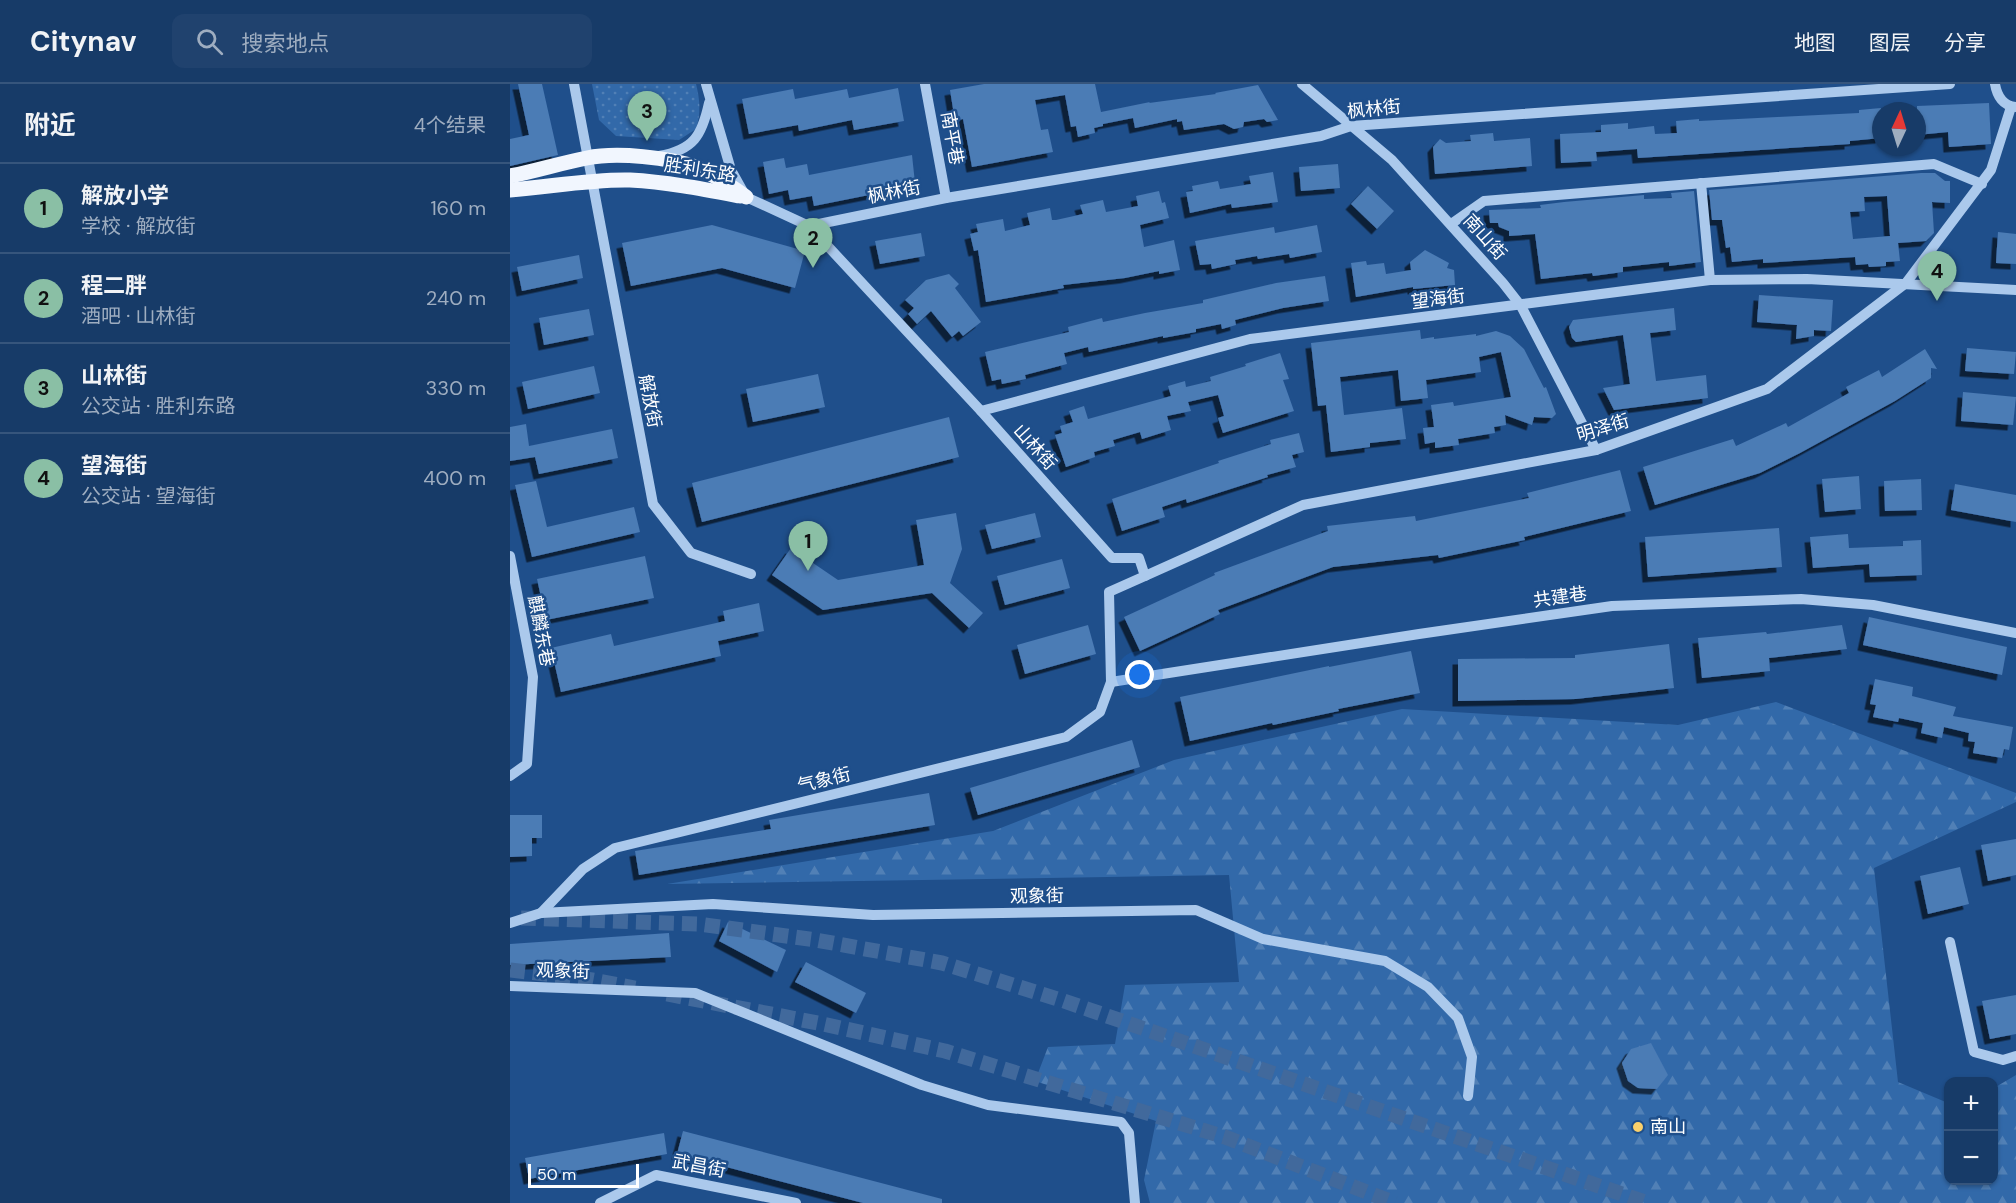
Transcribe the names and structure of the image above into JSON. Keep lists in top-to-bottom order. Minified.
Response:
{"streets":{"main road":["胜利东路"],"street":["枫林街","南平巷","南山街","望海街","解放街","明泽街","山林街","共建巷","麒麟东巷","气象街","观象街","武昌街"]},"crossings":[["枫林街","南平巷"],["枫林街","南山街"],["枫林街","山林街"],["胜利东路","解放街"],["胜利东路","山林街"],["南山街","望海街"],["南山街","明泽街"],["望海街","明泽街"],["望海街","山林街"],["明泽街","山林街"],["共建巷","气象街"],["气象街","观象街"]],"places":["南山"],"scale_bar":"50 m","north":"top","page":{"header":"Citynav","search":"搜索地点","nav":["地图","图层","分享"],"heading":["附近","4个结果"],"pins":["3","2","4","1"],"list":[{"mark":"1","name":"解放小学","note":"学校 · 解放街","value":"160 m"},{"mark":"2","name":"程二胖","note":"酒吧 · 山林街","value":"240 m"},{"mark":"3","name":"山林街","note":"公交站 · 胜利东路","value":"330 m"},{"mark":"4","name":"望海街","note":"公交站 · 望海街","value":"400 m"}],"map_buttons":["+","−"],"scale":"50 m"}}
